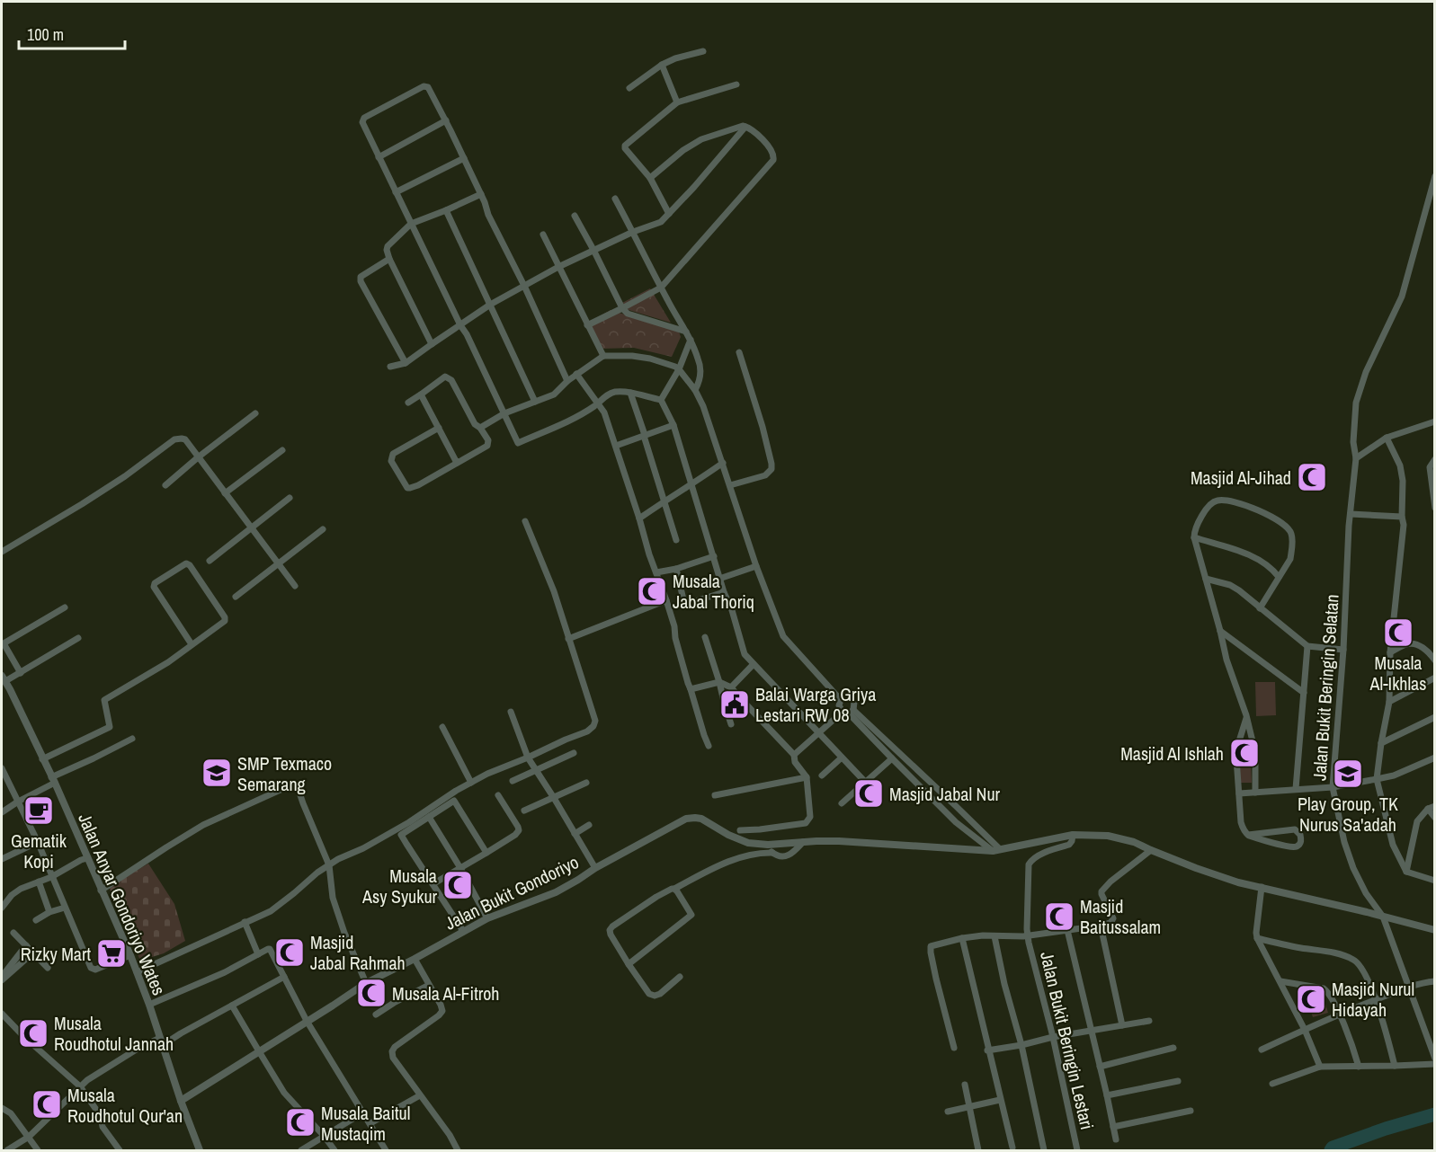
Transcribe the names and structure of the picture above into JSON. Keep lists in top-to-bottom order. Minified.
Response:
{"streets":{"street":["Jalan Bukit Beringin Selatan","Jalan Bukit Gondoriyo","Jalan Anyar Gondoriyo Wates","Jalan Bukit Beringin Lestari"]},"crossings":[["Jalan Bukit Beringin Selatan","Jalan Bukit Gondoriyo"],["Jalan Bukit Gondoriyo","Jalan Anyar Gondoriyo Wates"],["Jalan Bukit Gondoriyo","Jalan Bukit Beringin Lestari"]],"places":{"mosque":["Masjid Al-Jihad","Musala Jabal Thoriq","Musala Al-Ikhlas","Masjid Al Ishlah","Masjid Jabal Nur","Musala Asy Syukur","Masjid Baitussalam","Masjid Jabal Rahmah","Musala Al-Fitroh","Masjid Nurul Hidayah","Musala Roudhotul Jannah","Musala Roudhotul Qur'an","Musala Baitul Mustaqim"],"public building":["Balai Warga Griya Lestari RW 08"],"school or university":["SMP Texmaco Semarang","Play Group, TK Nurus Sa'adah"],"cafe":["Gematik Kopi"],"supermarket":["Rizky Mart"]},"scale_bar":"100 m"}
